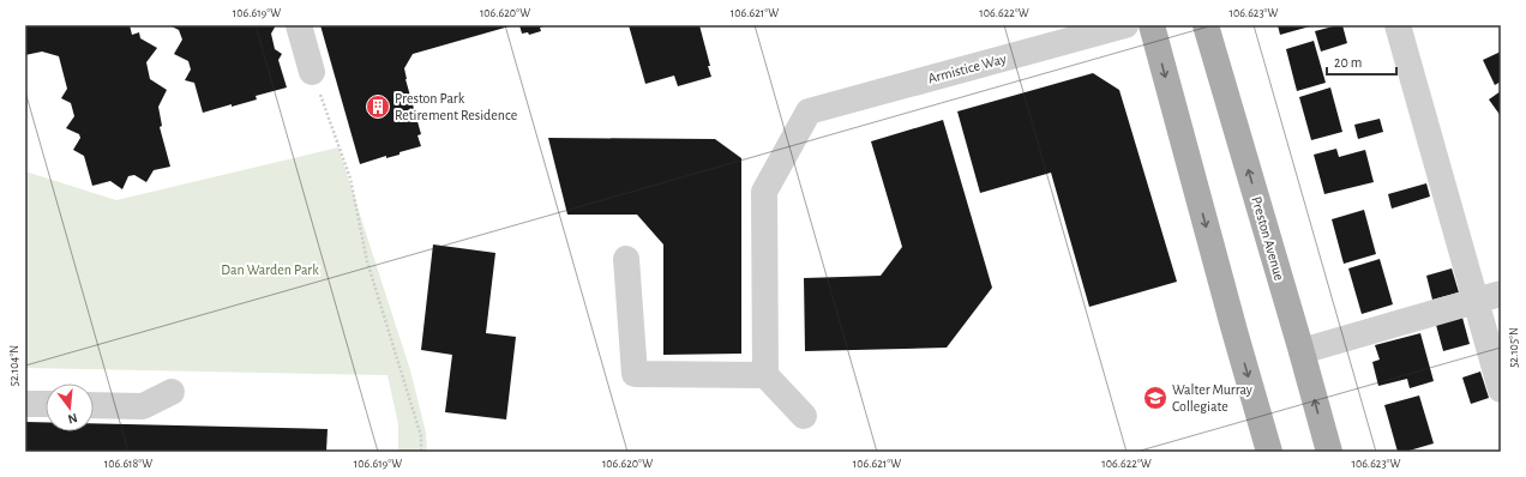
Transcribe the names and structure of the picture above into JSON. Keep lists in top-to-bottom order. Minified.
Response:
{"streets":{"main road":["Preston Avenue"],"street":["Armistice Way"]},"parks":["Dan Warden Park"],"places":{"building":["Preston Park Retirement Residence"],"school or university":["Walter Murray Collegiate"]},"scale_bar":"20 m","north":"bottom","coordinates":["106.619°W","106.620°W","106.621°W","106.622°W","106.623°W","52.105°N","52.104°N","106.618°W"]}
